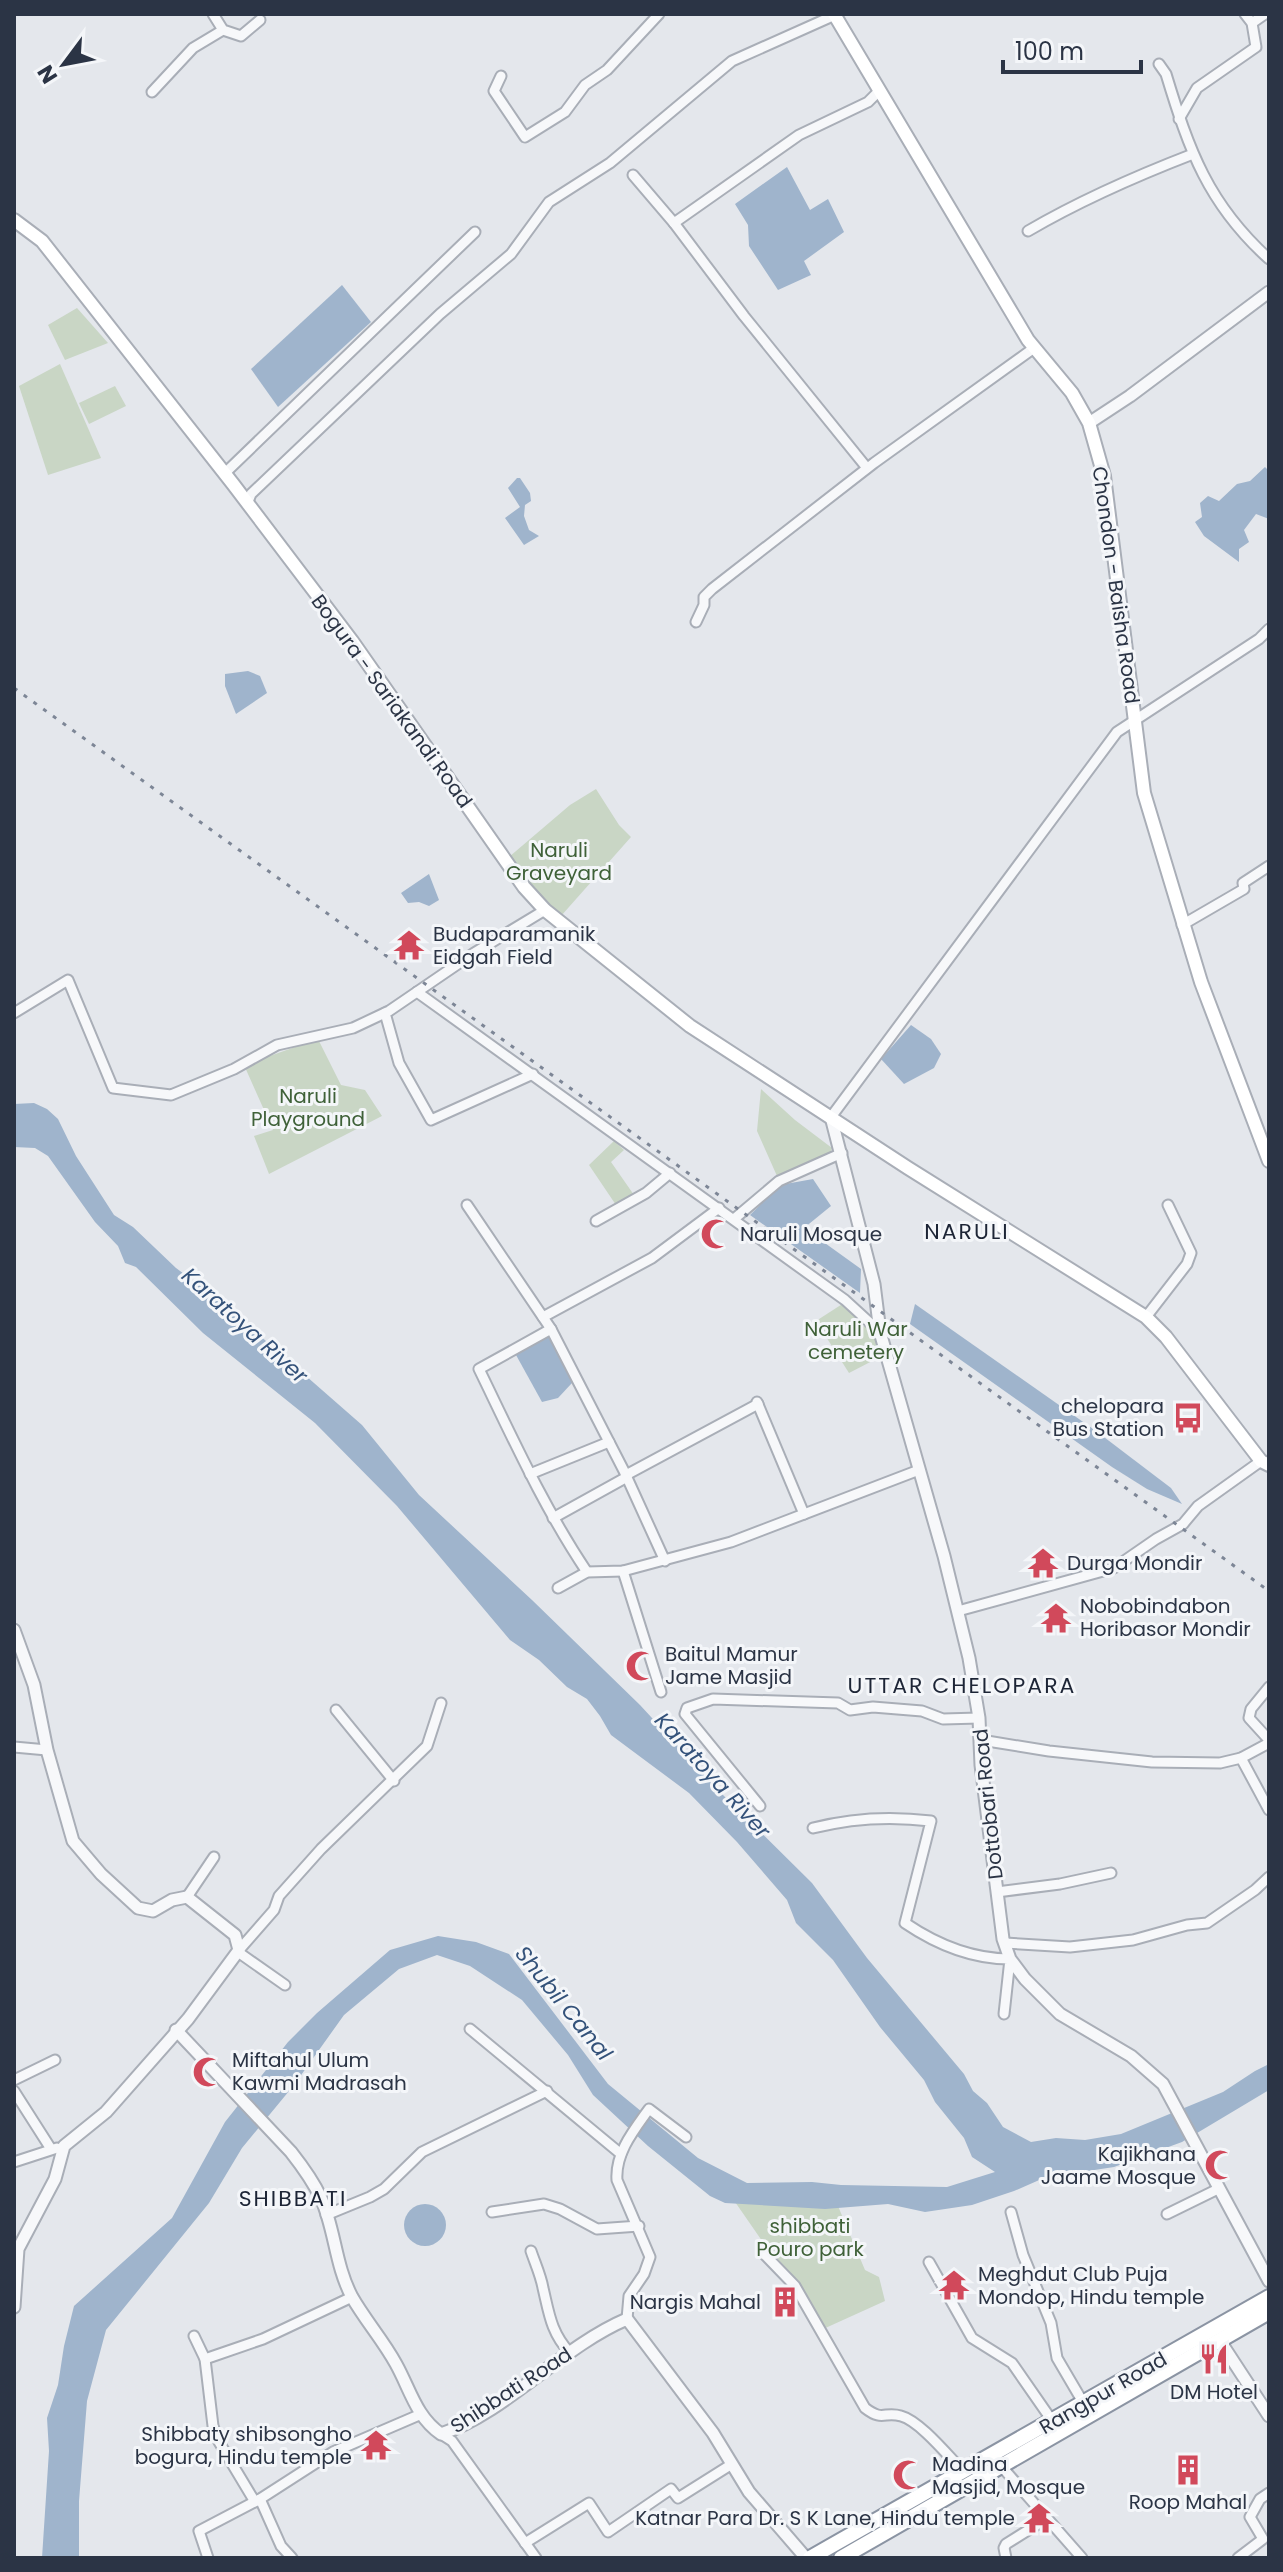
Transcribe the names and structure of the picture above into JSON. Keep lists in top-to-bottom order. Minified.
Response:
{"streets":{"highway":["Rangpur Road"],"main road":["Chondon - Baisha Road","Bogura - Sariakandi Road"],"street":["Dottobari Road","Shibbati Road"]},"crossings":[["Bogura - Sariakandi Road","Dottobari Road"]],"districts":["NARULI","UTTAR CHELOPARA","SHIBBATI"],"water":["Karatoya River","Shubil Canal"],"parks":["Naruli Graveyard","Naruli Playground","Naruli War cemetery","shibbati Pouro park"],"places":{"temple":["Budaparamanik Eidgah Field","Durga Mondir","Nobobindabon Horibasor Mondir","Meghdut Club Puja Mondop, Hindu temple","Shibbaty shibsongho bogura, Hindu temple","Katnar Para Dr. S K Lane, Hindu temple"],"mosque":["Naruli Mosque","Baitul Mamur Jame Masjid","Miftahul Ulum Kawmi Madrasah","Kajikhana Jaame Mosque","Madina Masjid, Mosque"],"bus stop":["chelopara Bus Station"],"building":["Nargis Mahal","Roop Mahal"],"restaurant":["DM Hotel"]},"scale_bar":"100 m","north":"bottom left"}
